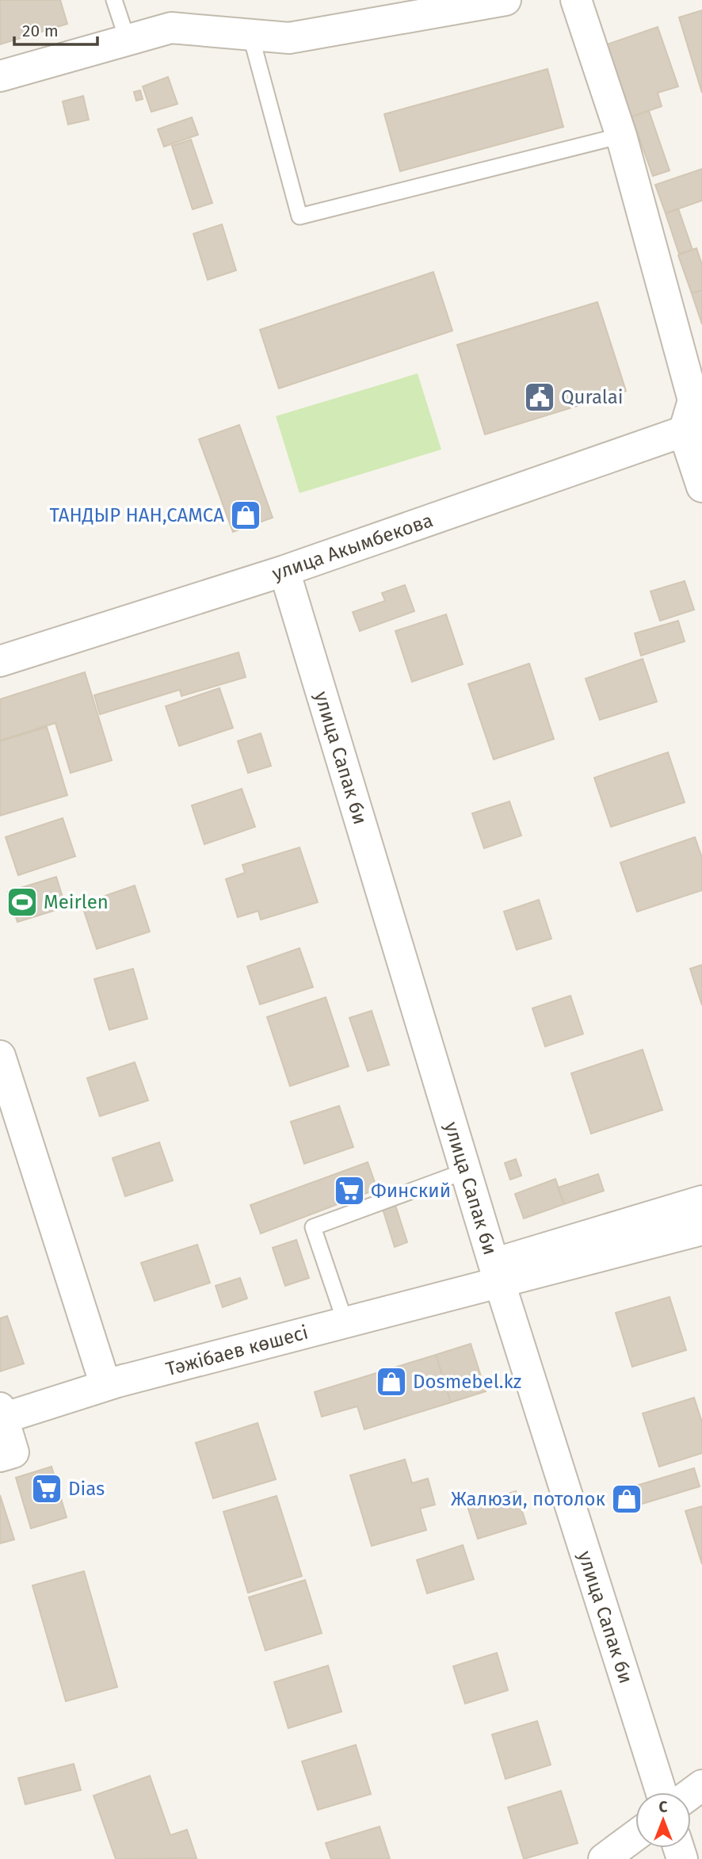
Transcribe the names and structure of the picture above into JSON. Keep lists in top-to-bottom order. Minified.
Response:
{"streets":{"street":["улица Акымбекова","улица Сапак би","Тәжібаев көшесі"]},"crossings":[["улица Акымбекова","улица Сапак би"]],"places":{"public building":["Quralai"],"shop":["ТАНДЫР НАН,САМСА","Dosmebel.kz","Жалюзи, потолок"],"sports":["Meirlen"],"supermarket":["Финский","Dias"]},"scale_bar":"20 m","north":"top"}
